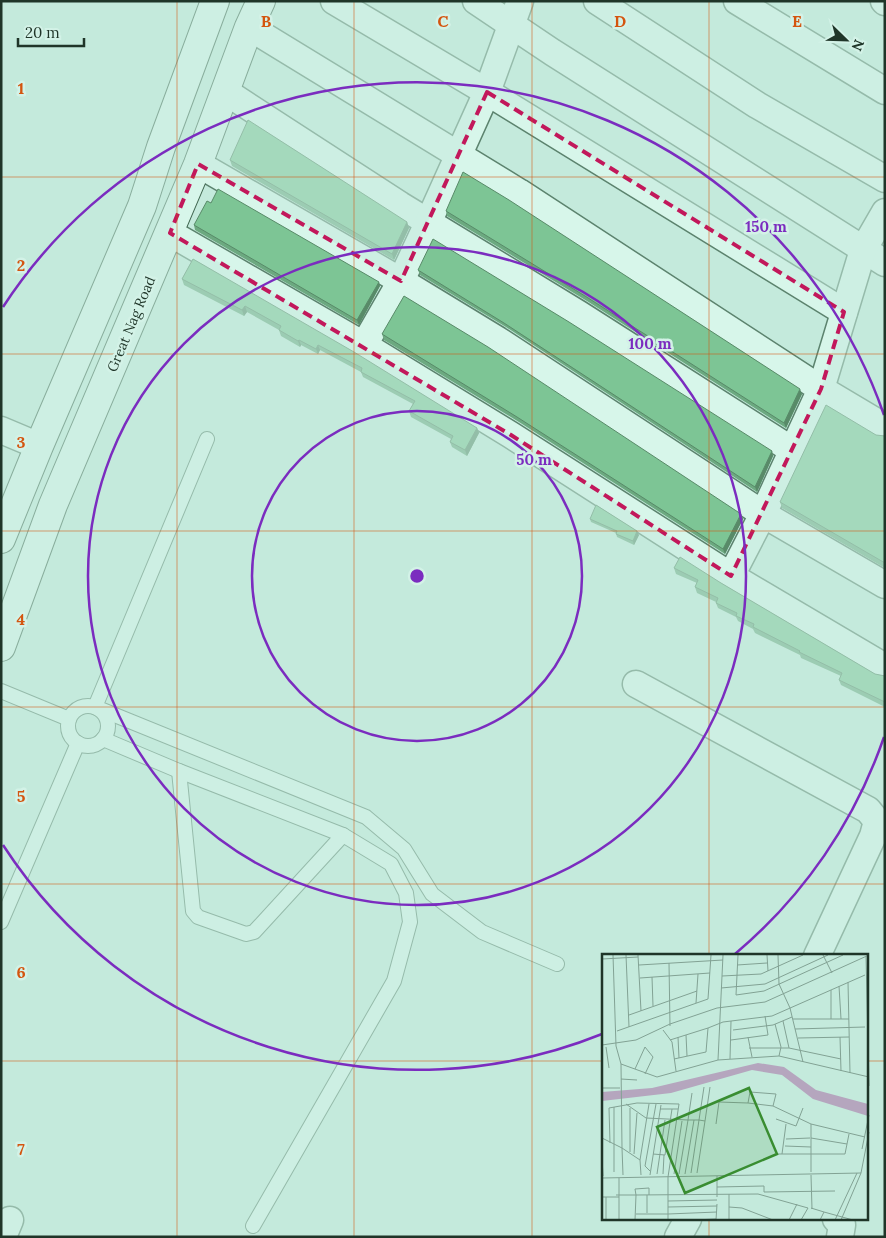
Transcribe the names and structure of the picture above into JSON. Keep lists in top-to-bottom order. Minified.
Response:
{"streets":{"main road":["Great Nag Road"]},"scale_bar":"20 m","north":"bottom right","grid":{"columns":["B","C","D","E"],"rows":["1","2","3","4","5","6","7"]},"rings":["150 m","100 m","50 m"]}
